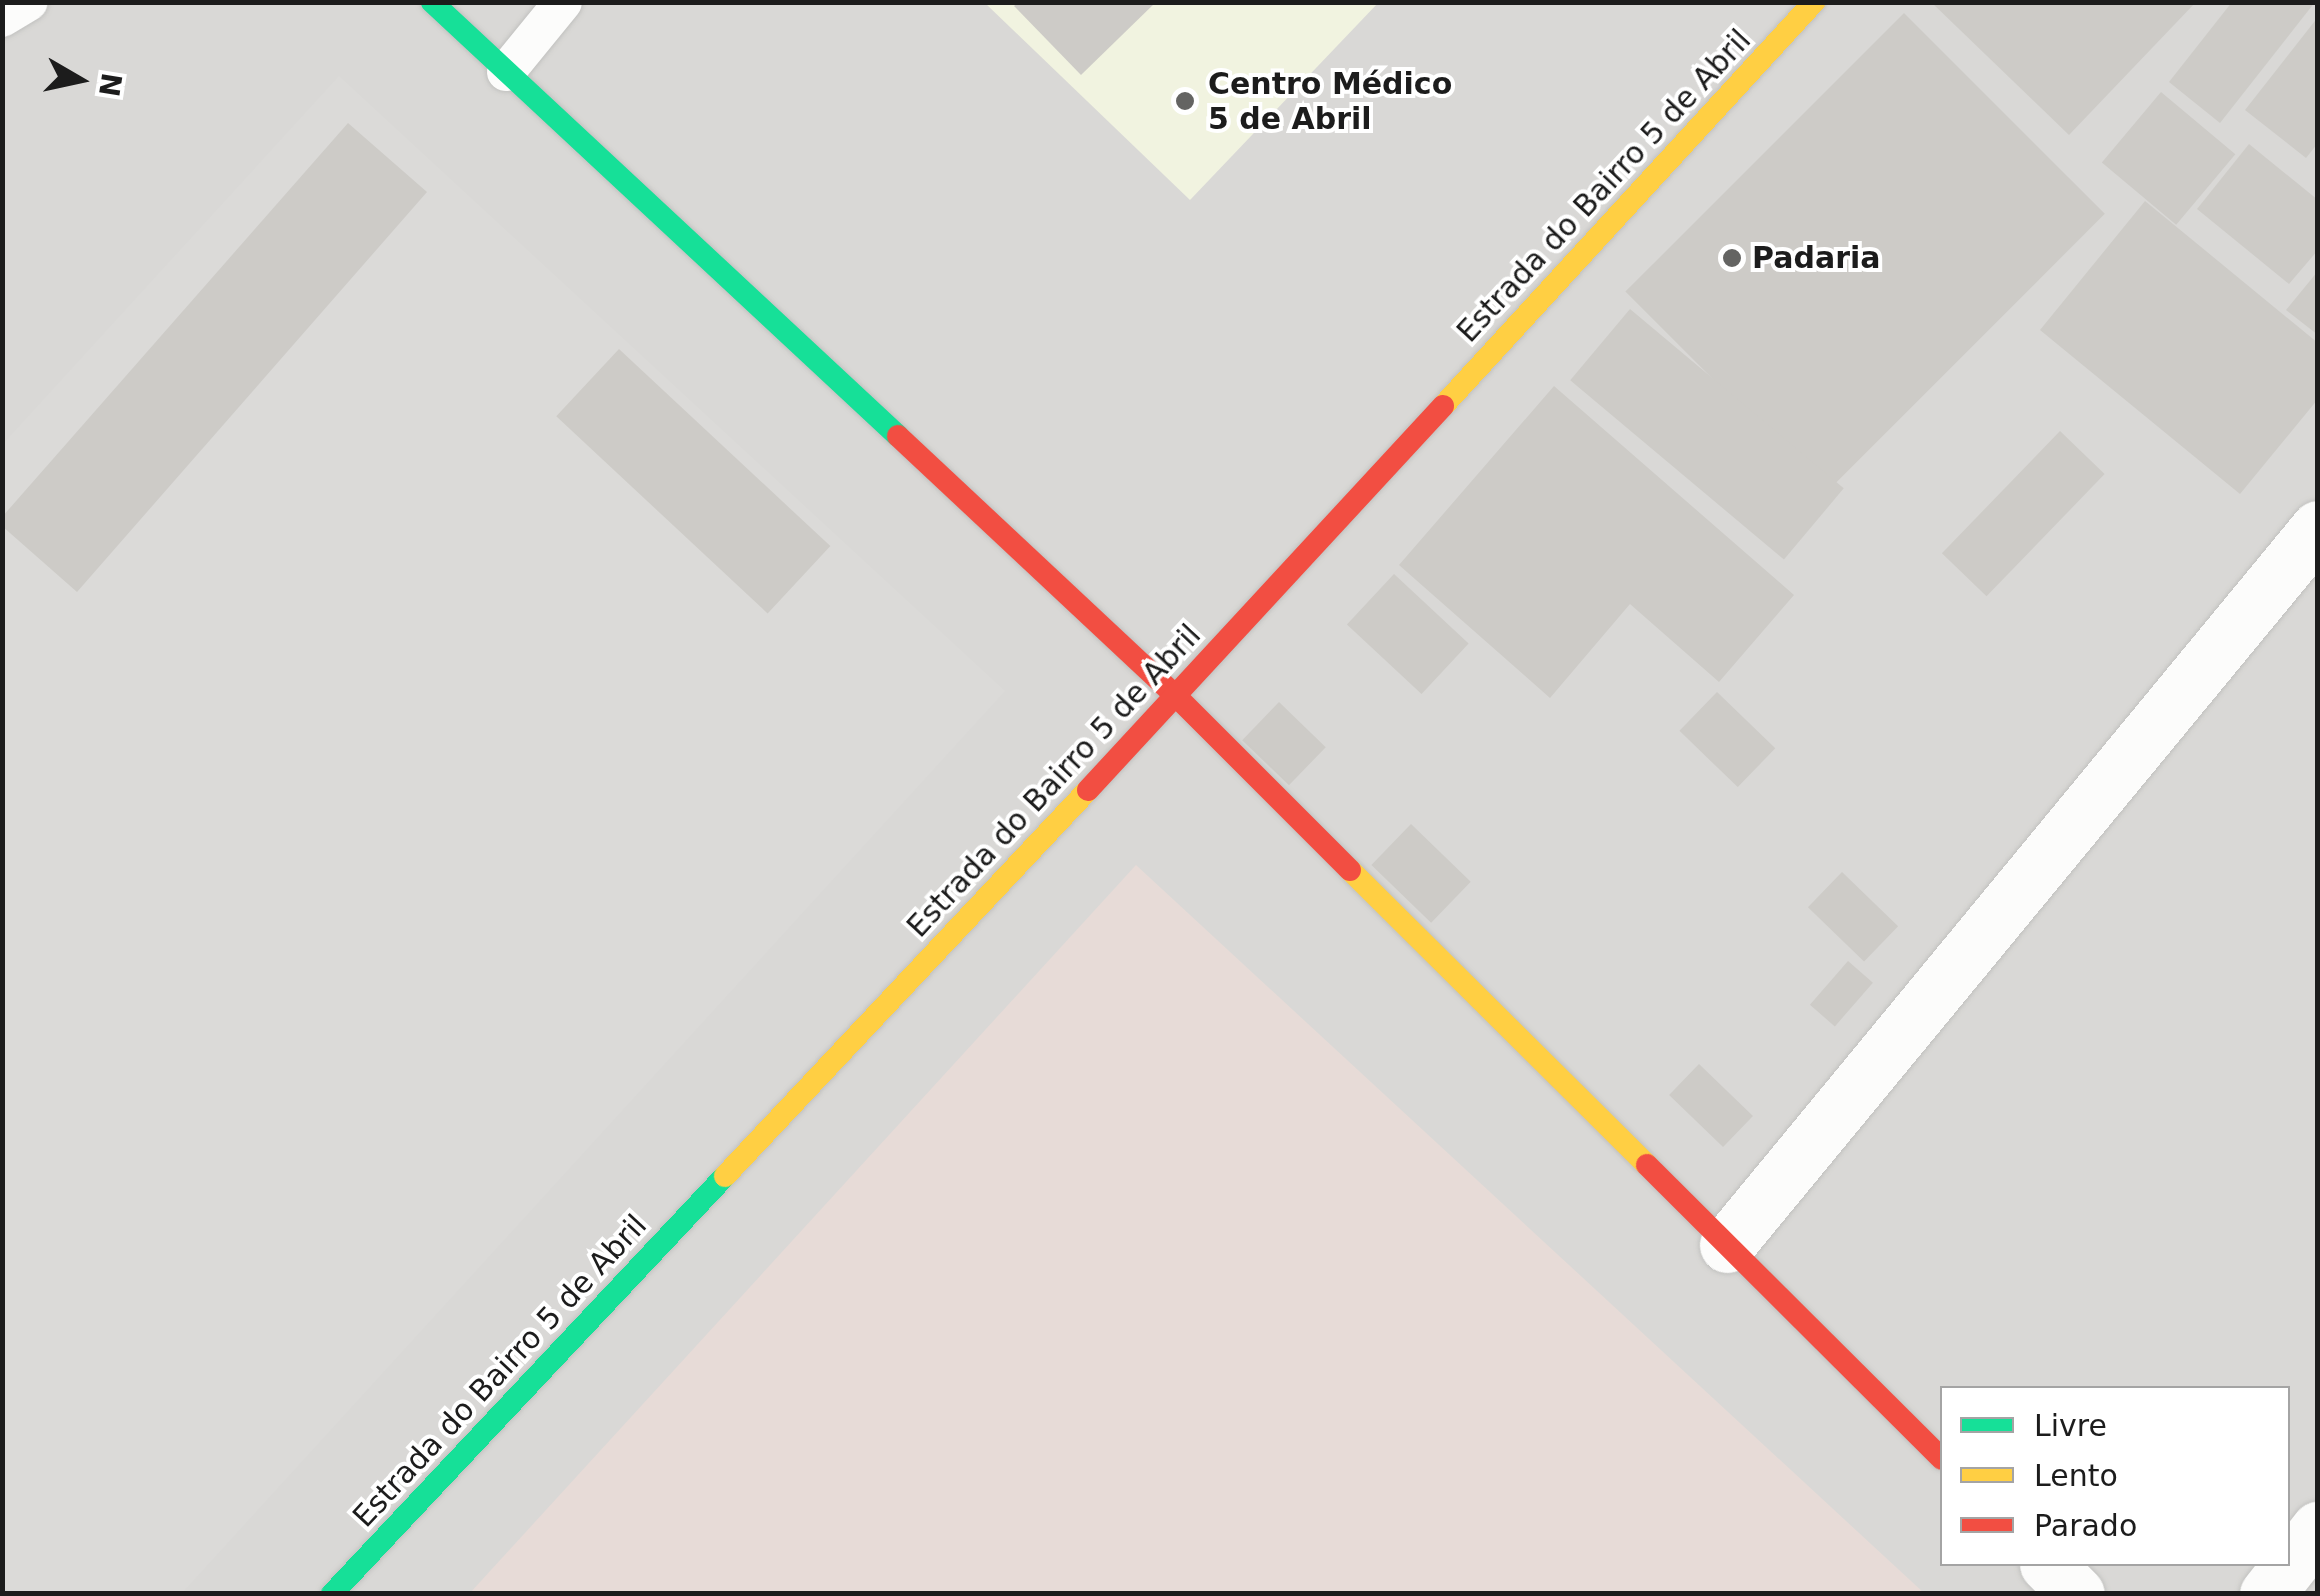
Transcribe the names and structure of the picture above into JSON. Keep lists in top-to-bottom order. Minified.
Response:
{"streets":{"street":["Estrada do Bairro 5 de Abril"]},"places":["Centro Médico 5 de Abril","Padaria"],"legend":["Livre","Lento","Parado"],"north":"right"}
